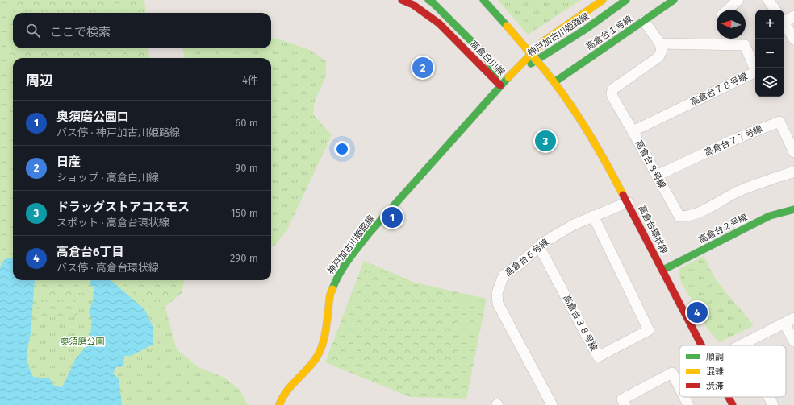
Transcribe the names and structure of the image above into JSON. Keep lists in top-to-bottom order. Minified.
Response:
{"streets":{"street":["高倉台１号線","神戸加古川姫路線","高倉白川線","高倉台７８号線","高倉台７７号線","高倉台８号線","高倉台２号線","高倉台環状線","高倉台６号線","高倉台３８号線"]},"crossings":[["高倉台１号線","高倉台環状線"],["神戸加古川姫路線","高倉白川線"],["高倉台７８号線","高倉台８号線"],["高倉台７７号線","高倉台８号線"],["高倉台２号線","高倉台環状線"],["高倉台環状線","高倉台６号線"],["高倉台６号線","高倉台３８号線"]],"parks":["奥須磨公園"],"legend":["順調","混雑","渋滞"],"north":"left","page":{"map_buttons":["+","−"],"search":"ここで検索","pins":["2","3","1","4"],"heading":["周辺","4件"],"list":[{"mark":"1","name":"奥須磨公園口","note":"バス停 · 神戸加古川姫路線","value":"60 m"},{"mark":"2","name":"日産","note":"ショップ · 高倉白川線","value":"90 m"},{"mark":"3","name":"ドラッグストアコスモス","note":"スポット · 高倉台環状線","value":"150 m"},{"mark":"4","name":"高倉台6丁目","note":"バス停 · 高倉台環状線","value":"290 m"}]}}
